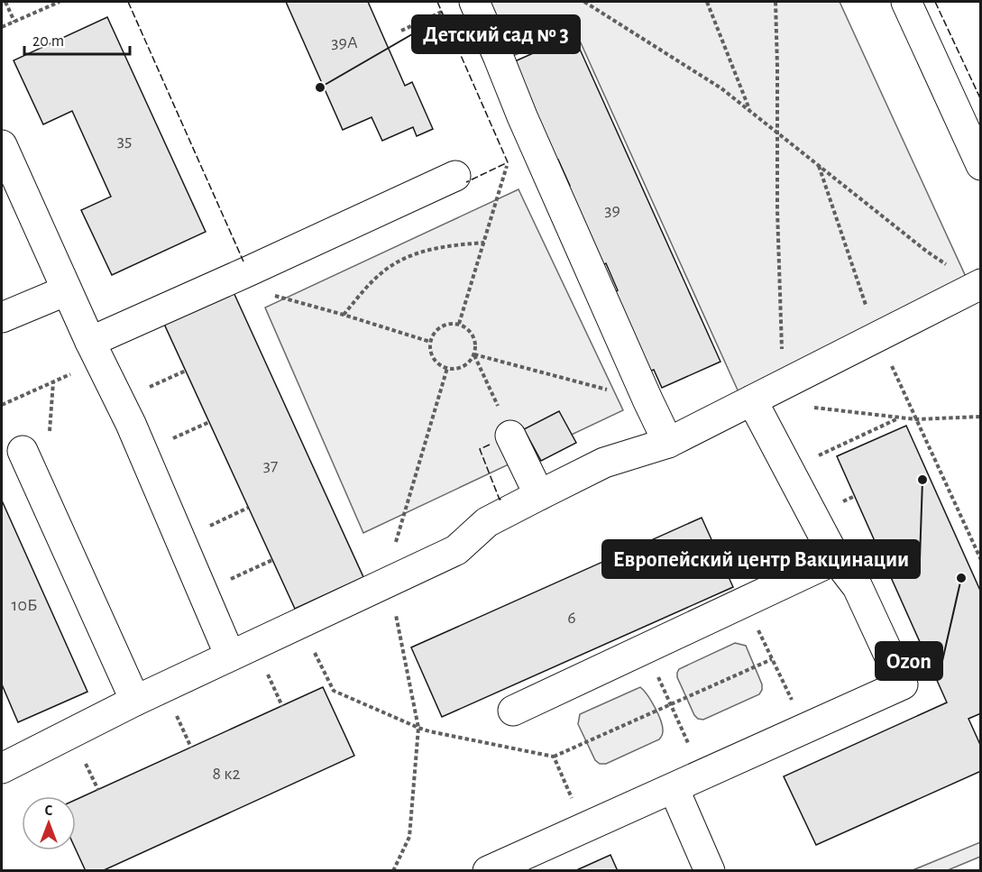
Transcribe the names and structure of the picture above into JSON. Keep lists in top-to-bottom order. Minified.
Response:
{"places":["Детский сад № 3","Европейский центр Вакцинации","Ozon"],"house_numbers":["39А","35","39","37","10Б","6","8 к2"],"scale_bar":"20 m","north":"top"}
